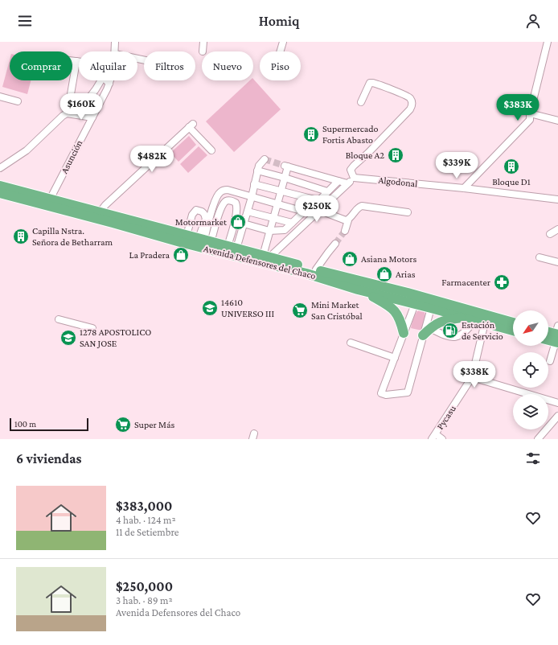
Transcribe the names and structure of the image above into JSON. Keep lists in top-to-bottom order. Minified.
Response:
{"streets":{"highway":["Avenida Defensores del Chaco"],"street":["Asunción","Algodonal","Pycasu"]},"crossings":[["Asunción","Avenida Defensores del Chaco"],["Avenida Defensores del Chaco","Pycasu"]],"places":{"building":["Supermercado Fortis Abasto","Bloque A2","Bloque D1","Capilla Nstra. Señora de Betharram"],"shop":["Motormarket","La Pradera","Asiana Motors","Arias"],"pharmacy":["Farmacenter"],"school or university":["14610 UNIVERSO III","1278 APOSTOLICO SAN JOSE"],"supermarket":["Mini Market San Cristóbal","Super Más"],"fuel station":["Estación de Servicio"]},"scale_bar":"100 m","north":"bottom left","page":{"header":"Homiq","chip":["Comprar","Alquilar","Filtros","Nuevo","Piso"],"price":["$160K","$383K","$482K","$339K","$250K","$338K"],"scale":"100 m","heading":"6 viviendas","list":[{"name":"$383,000","note":"4 hab. · 124 m² · 11 de Setiembre"},{"name":"$250,000","note":"3 hab. · 89 m² · Avenida Defensores del Chaco"}]}}
